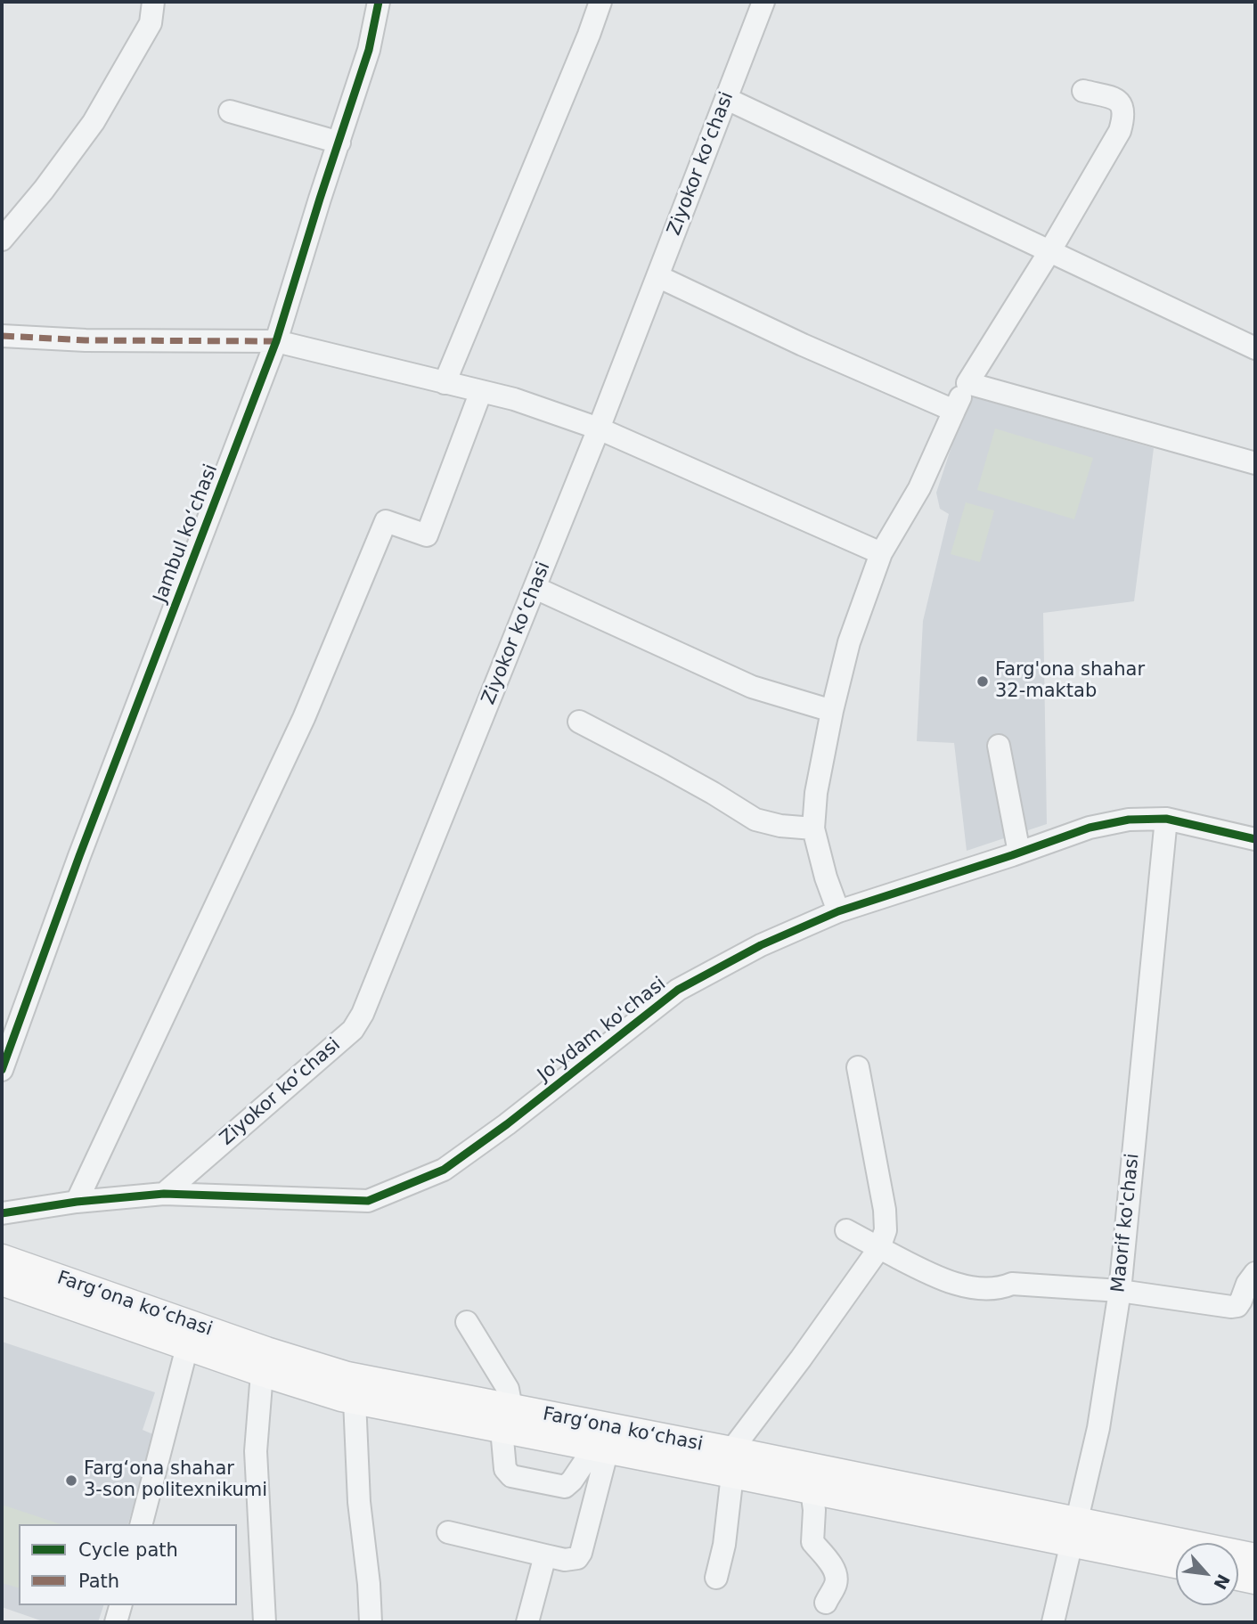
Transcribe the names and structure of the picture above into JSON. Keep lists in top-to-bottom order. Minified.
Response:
{"streets":{"main road":["Fargʻona koʻchasi"],"street":["Ziyokor koʻchasi","Jambul koʻchasi","Jo'ydam ko'chasi","Maorif ko'chasi"]},"crossings":[["Ziyokor koʻchasi","Jo'ydam ko'chasi"],["Jo'ydam ko'chasi","Maorif ko'chasi"],["Maorif ko'chasi","Fargʻona koʻchasi"]],"places":["Farg'ona shahar 32-maktab","Farg‘ona shahar 3-son politexnikumi"],"legend":["Cycle path","Path"],"north":"bottom right"}
